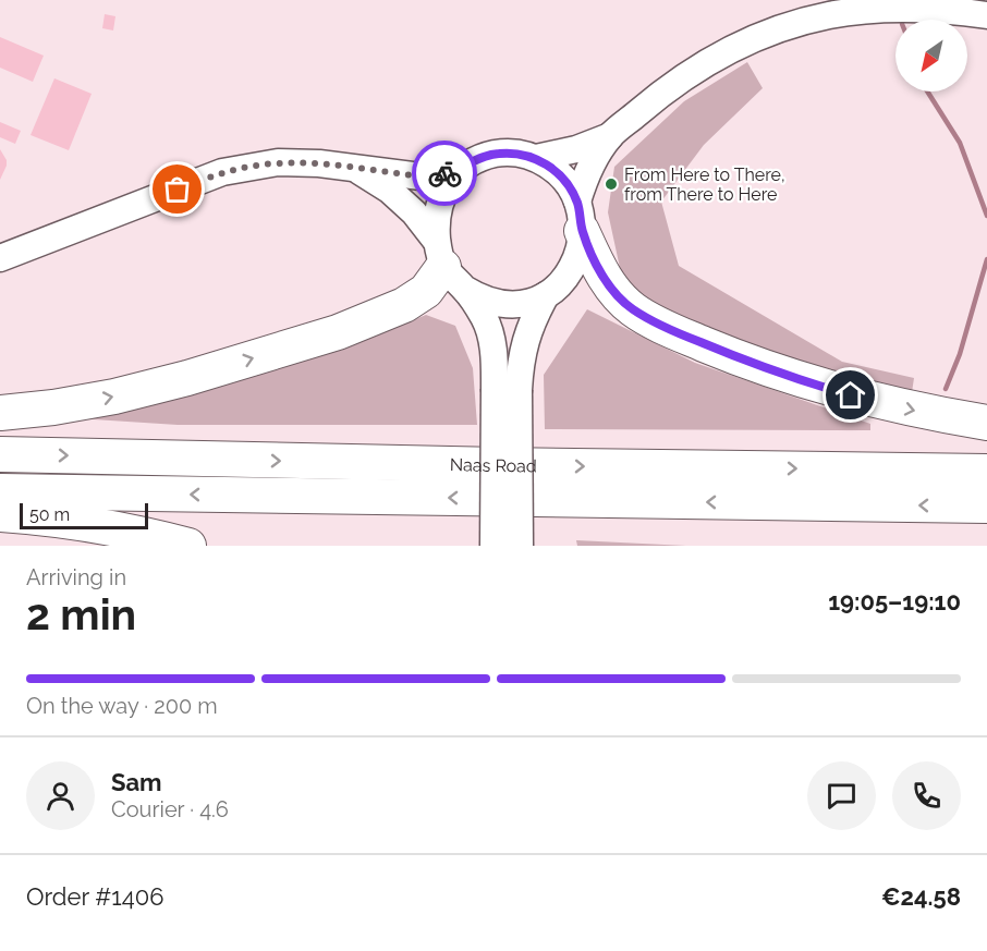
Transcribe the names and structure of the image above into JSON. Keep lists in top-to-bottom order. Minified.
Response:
{"streets":{"highway":["Naas Road"]},"places":["From Here to There, from There to Here"],"scale_bar":"50 m","north":"bottom left","page":{"scale":"50 m","heading":["2 min","Arriving in","19:05–19:10"],"panel":["Sam","Courier · 4.6","Order #1406","€24.58"],"bar":"On the way · 200 m"}}
